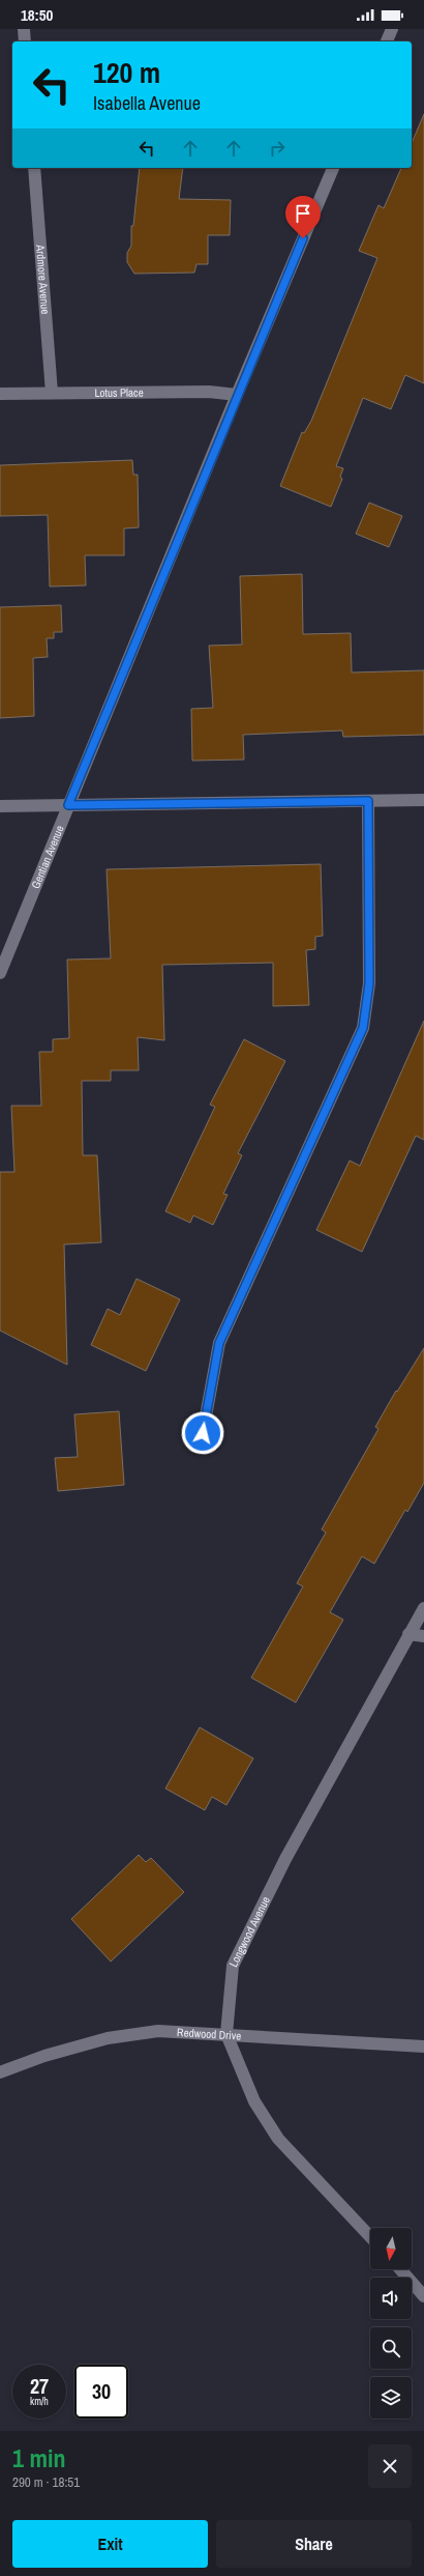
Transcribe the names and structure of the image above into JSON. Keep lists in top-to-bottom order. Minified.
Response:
{"streets":{"street":["Ardmore Avenue","Lotus Place","Gentian Avenue","Longwood Avenue","Redwood Drive"]},"crossings":[["Ardmore Avenue","Lotus Place"],["Lotus Place","Gentian Avenue"],["Longwood Avenue","Redwood Drive"]],"north":"bottom","page":{"status":"18:50","turn":["120 m","Isabella Avenue"],"speed":"27 km/h","limit":"30","heading":["1 min","290 m · 18:51"],"buttons":["Exit","Share"]}}
